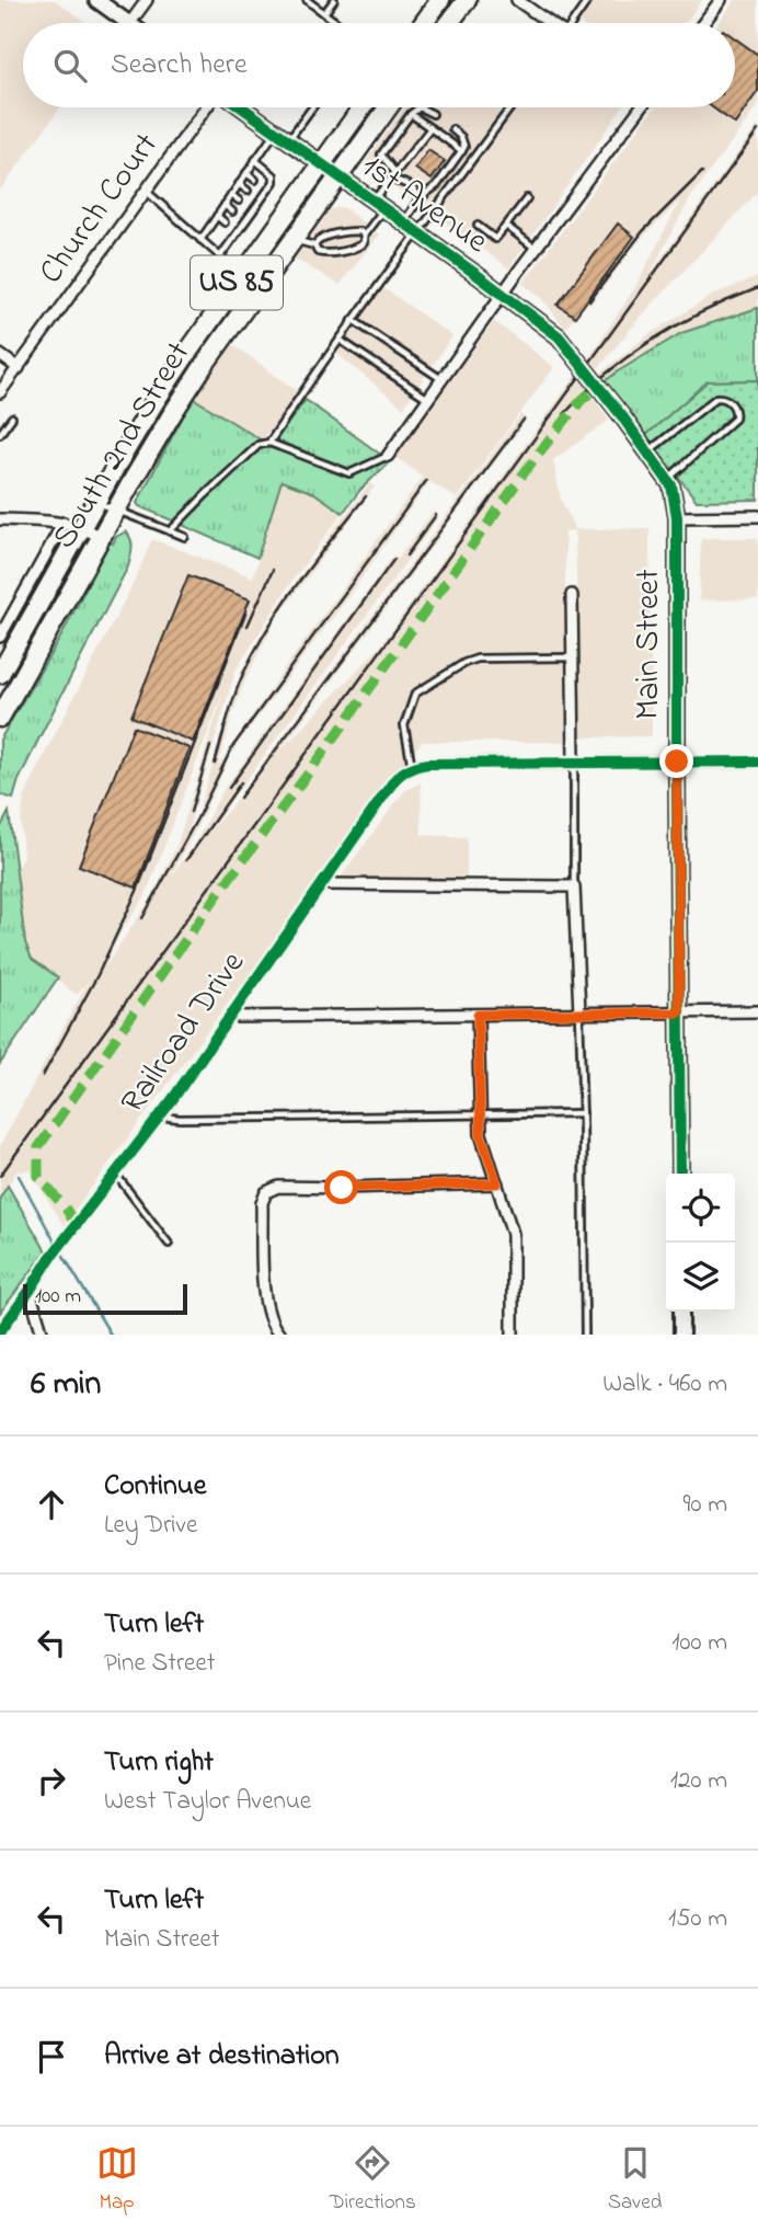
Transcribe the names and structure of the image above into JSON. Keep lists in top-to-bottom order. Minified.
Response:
{"streets":{"highway":["US 85","South 2nd Street"],"street":["1st Avenue","Church Court","Main Street","Railroad Drive"]},"crossings":[["1st Avenue","US 85"],["1st Avenue","South 2nd Street"],["1st Avenue","Main Street"],["US 85","South 2nd Street"]],"scale_bar":"100 m","page":{"search":"Search here","scale":"100 m","heading":["6 min","Walk · 460 m"],"list":[["Continue","Ley Drive","90 m"],["Turn left","Pine Street","100 m"],["Turn right","West Taylor Avenue","120 m"],["Turn left","Main Street","150 m"],"Arrive at destination"],"nav":["Map","Directions","Saved"]}}
